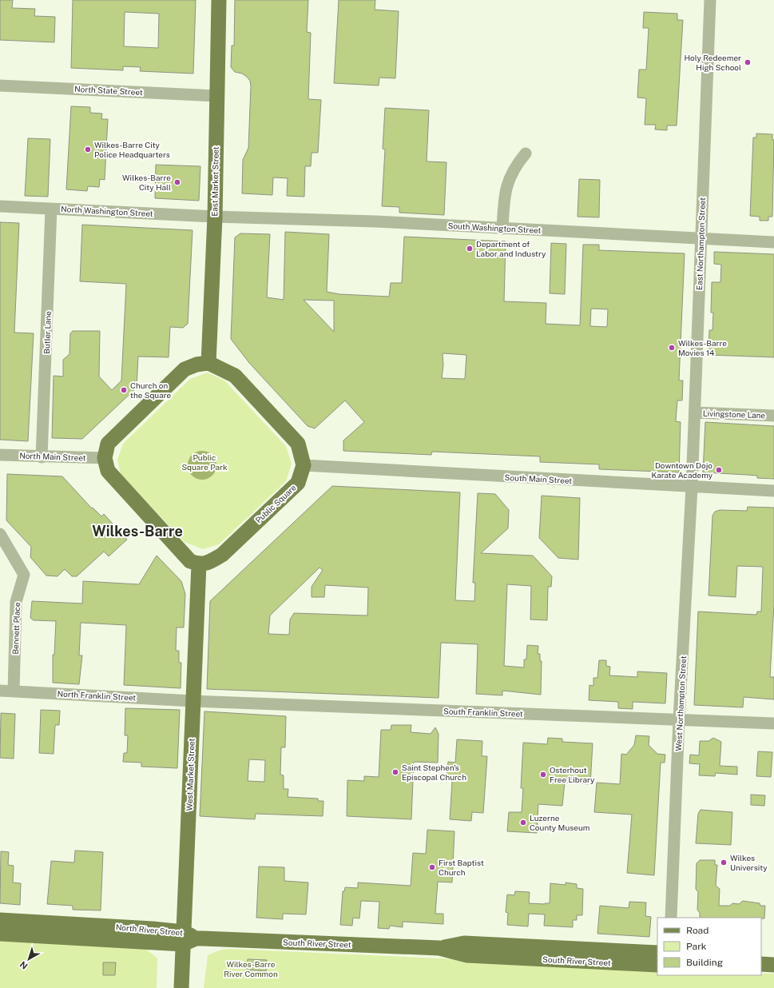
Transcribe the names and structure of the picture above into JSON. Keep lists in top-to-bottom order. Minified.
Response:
{"streets":{"main road":["East Market Street","Public Square","West Market Street","North River Street","South River Street"],"street":["North State Street","North Washington Street","South Washington Street","East Northampton Street","Butler Lane","Livingstone Lane","North Main Street","South Main Street","Bennett Place","North Franklin Street","West Northampton Street","South Franklin Street"]},"crossings":[["North State Street","East Market Street"],["East Market Street","North Washington Street"],["East Market Street","South Washington Street"],["North Washington Street","South Washington Street"],["North Washington Street","Butler Lane"],["South Washington Street","East Northampton Street"],["East Northampton Street","Livingstone Lane"],["East Northampton Street","South Main Street"],["East Northampton Street","West Northampton Street"],["Butler Lane","North Main Street"],["South Main Street","Public Square"],["South Main Street","West Northampton Street"],["Public Square","West Market Street"],["Bennett Place","North Franklin Street"],["North Franklin Street","South Franklin Street"],["North Franklin Street","West Market Street"],["West Northampton Street","South Franklin Street"],["South Franklin Street","West Market Street"],["West Market Street","North River Street"],["West Market Street","South River Street"],["North River Street","South River Street"]],"districts":["Wilkes-Barre"],"parks":["Public Square Park","Wilkes-Barre River Common"],"places":["Holy Redeemer High School","Wilkes-Barre City Police Headquarters","Wilkes-Barre City Hall","Department of Labor and Industry","Wilkes-Barre Movies 14","Church on the Square","Downtown Dojo Karate Academy","Saint Stephen's Episcopal Church","Osterhout Free Library","Luzerne County Museum","Wilkes University","First Baptist Church"],"legend":["Road","Park","Building"],"north":"bottom left"}
